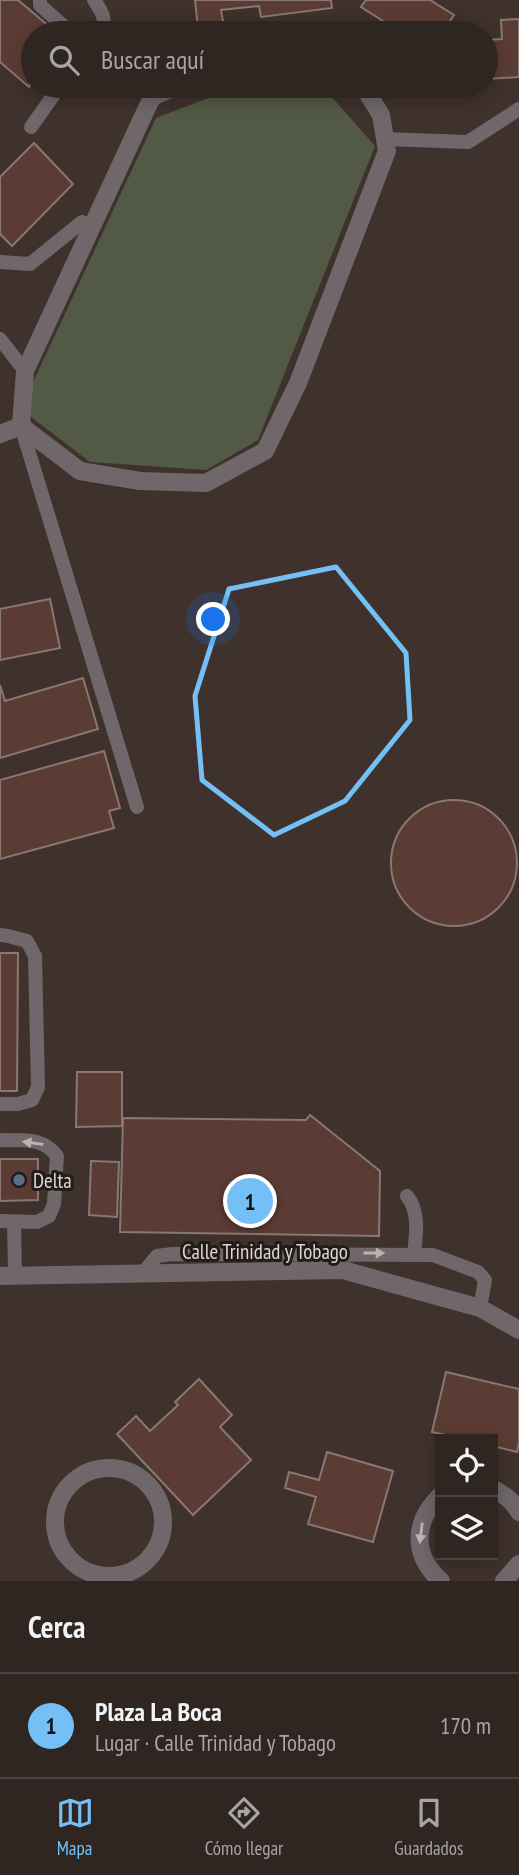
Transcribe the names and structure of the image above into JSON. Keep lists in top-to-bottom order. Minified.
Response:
{"streets":{"street":["Calle Trinidad y Tobago"]},"places":["Delta"],"page":{"search":"Buscar aquí","pins":"1","heading":"Cerca","list":[{"mark":"1","name":"Plaza La Boca","note":"Lugar · Calle Trinidad y Tobago","value":"170 m"}],"nav":["Mapa","Cómo llegar","Guardados"]}}
